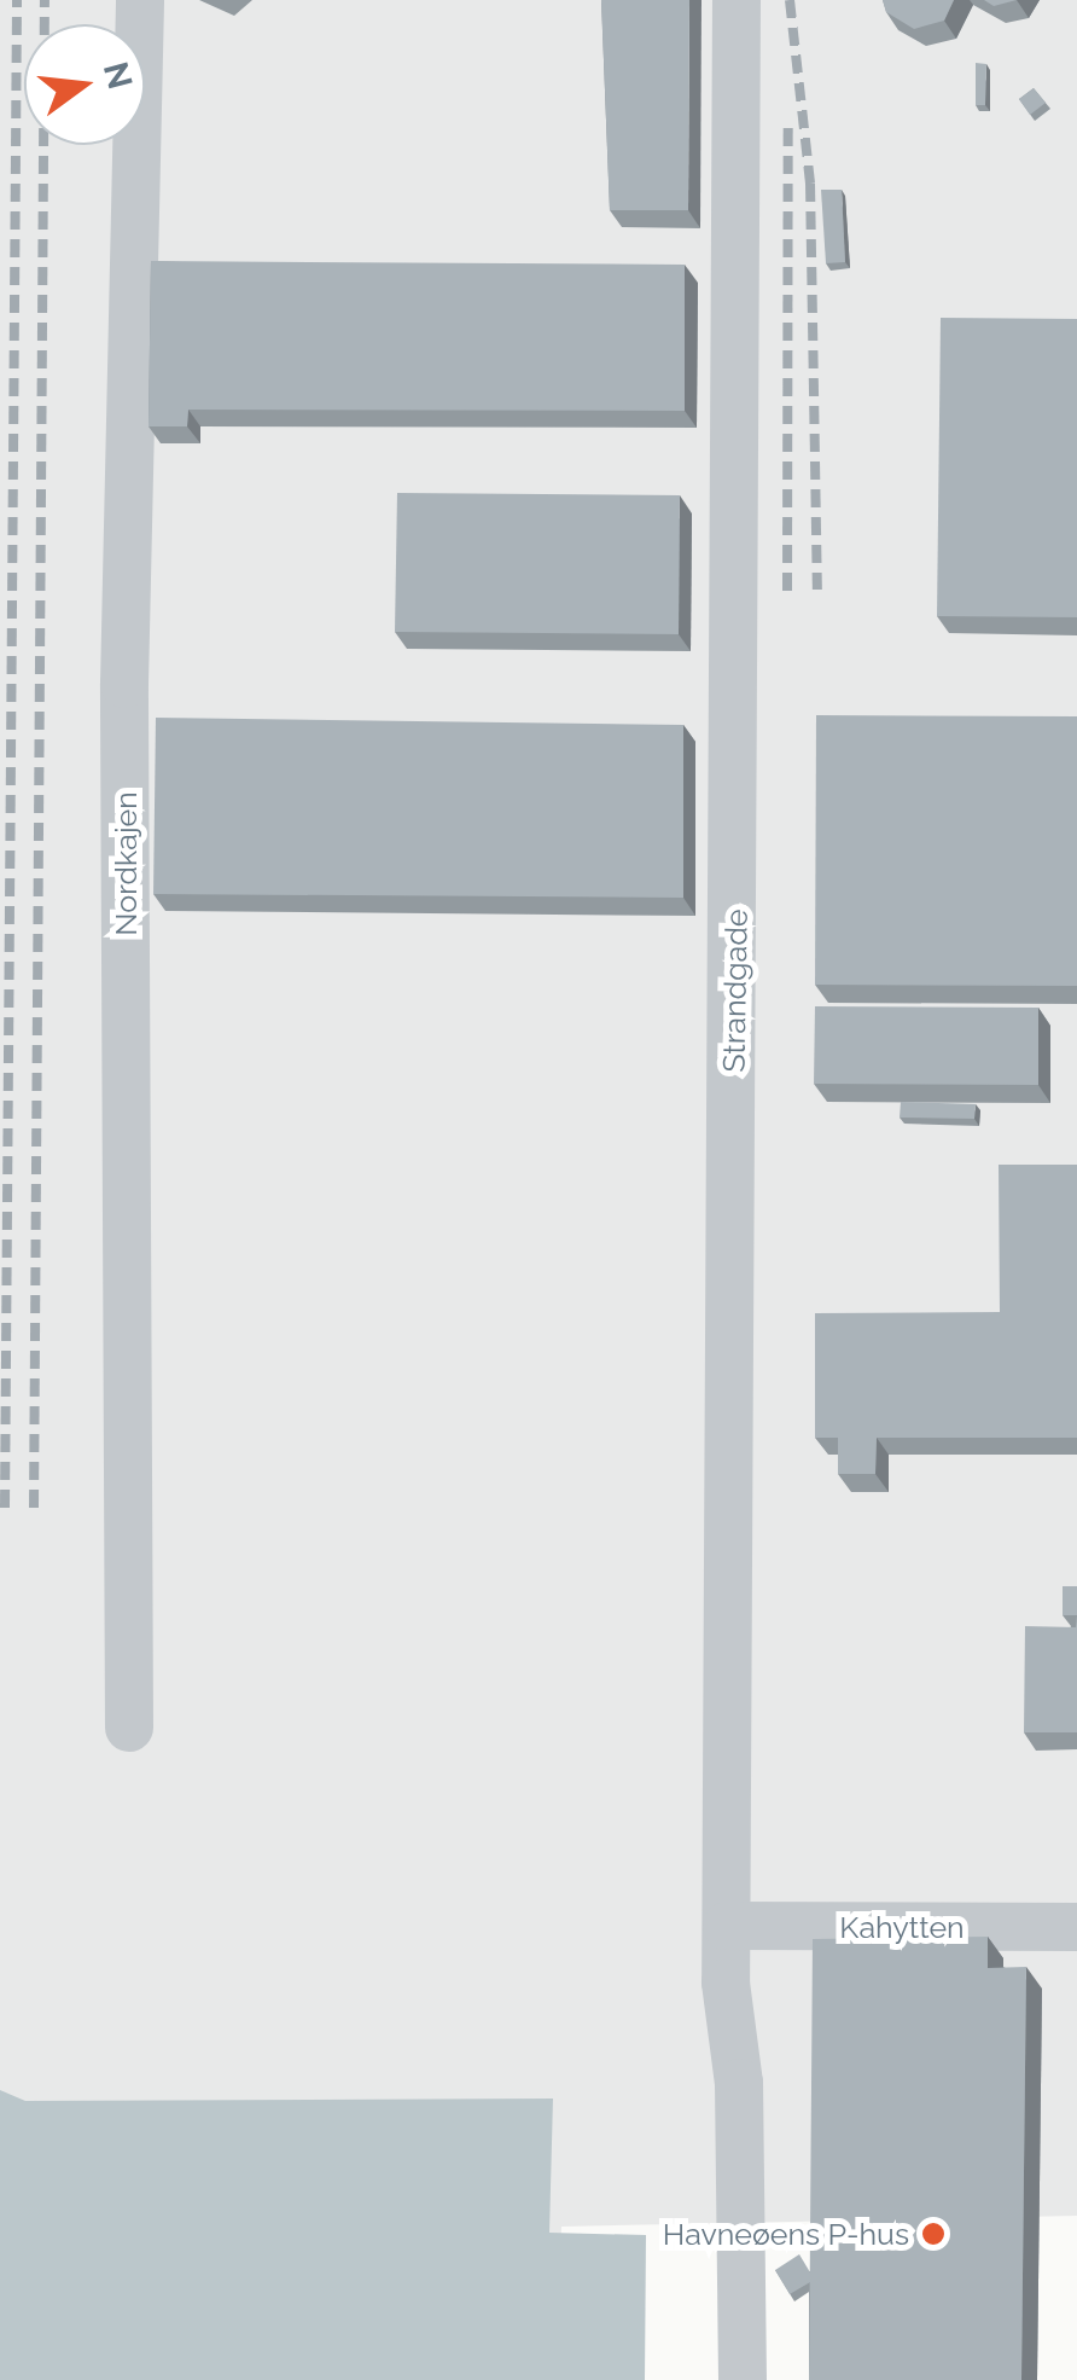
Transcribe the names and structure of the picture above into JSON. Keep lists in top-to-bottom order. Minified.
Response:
{"streets":{"street":["Nordkajen","Strandgade","Kahytten"]},"crossings":[["Strandgade","Kahytten"]],"places":["Havneøens P-hus"],"north":"right"}
